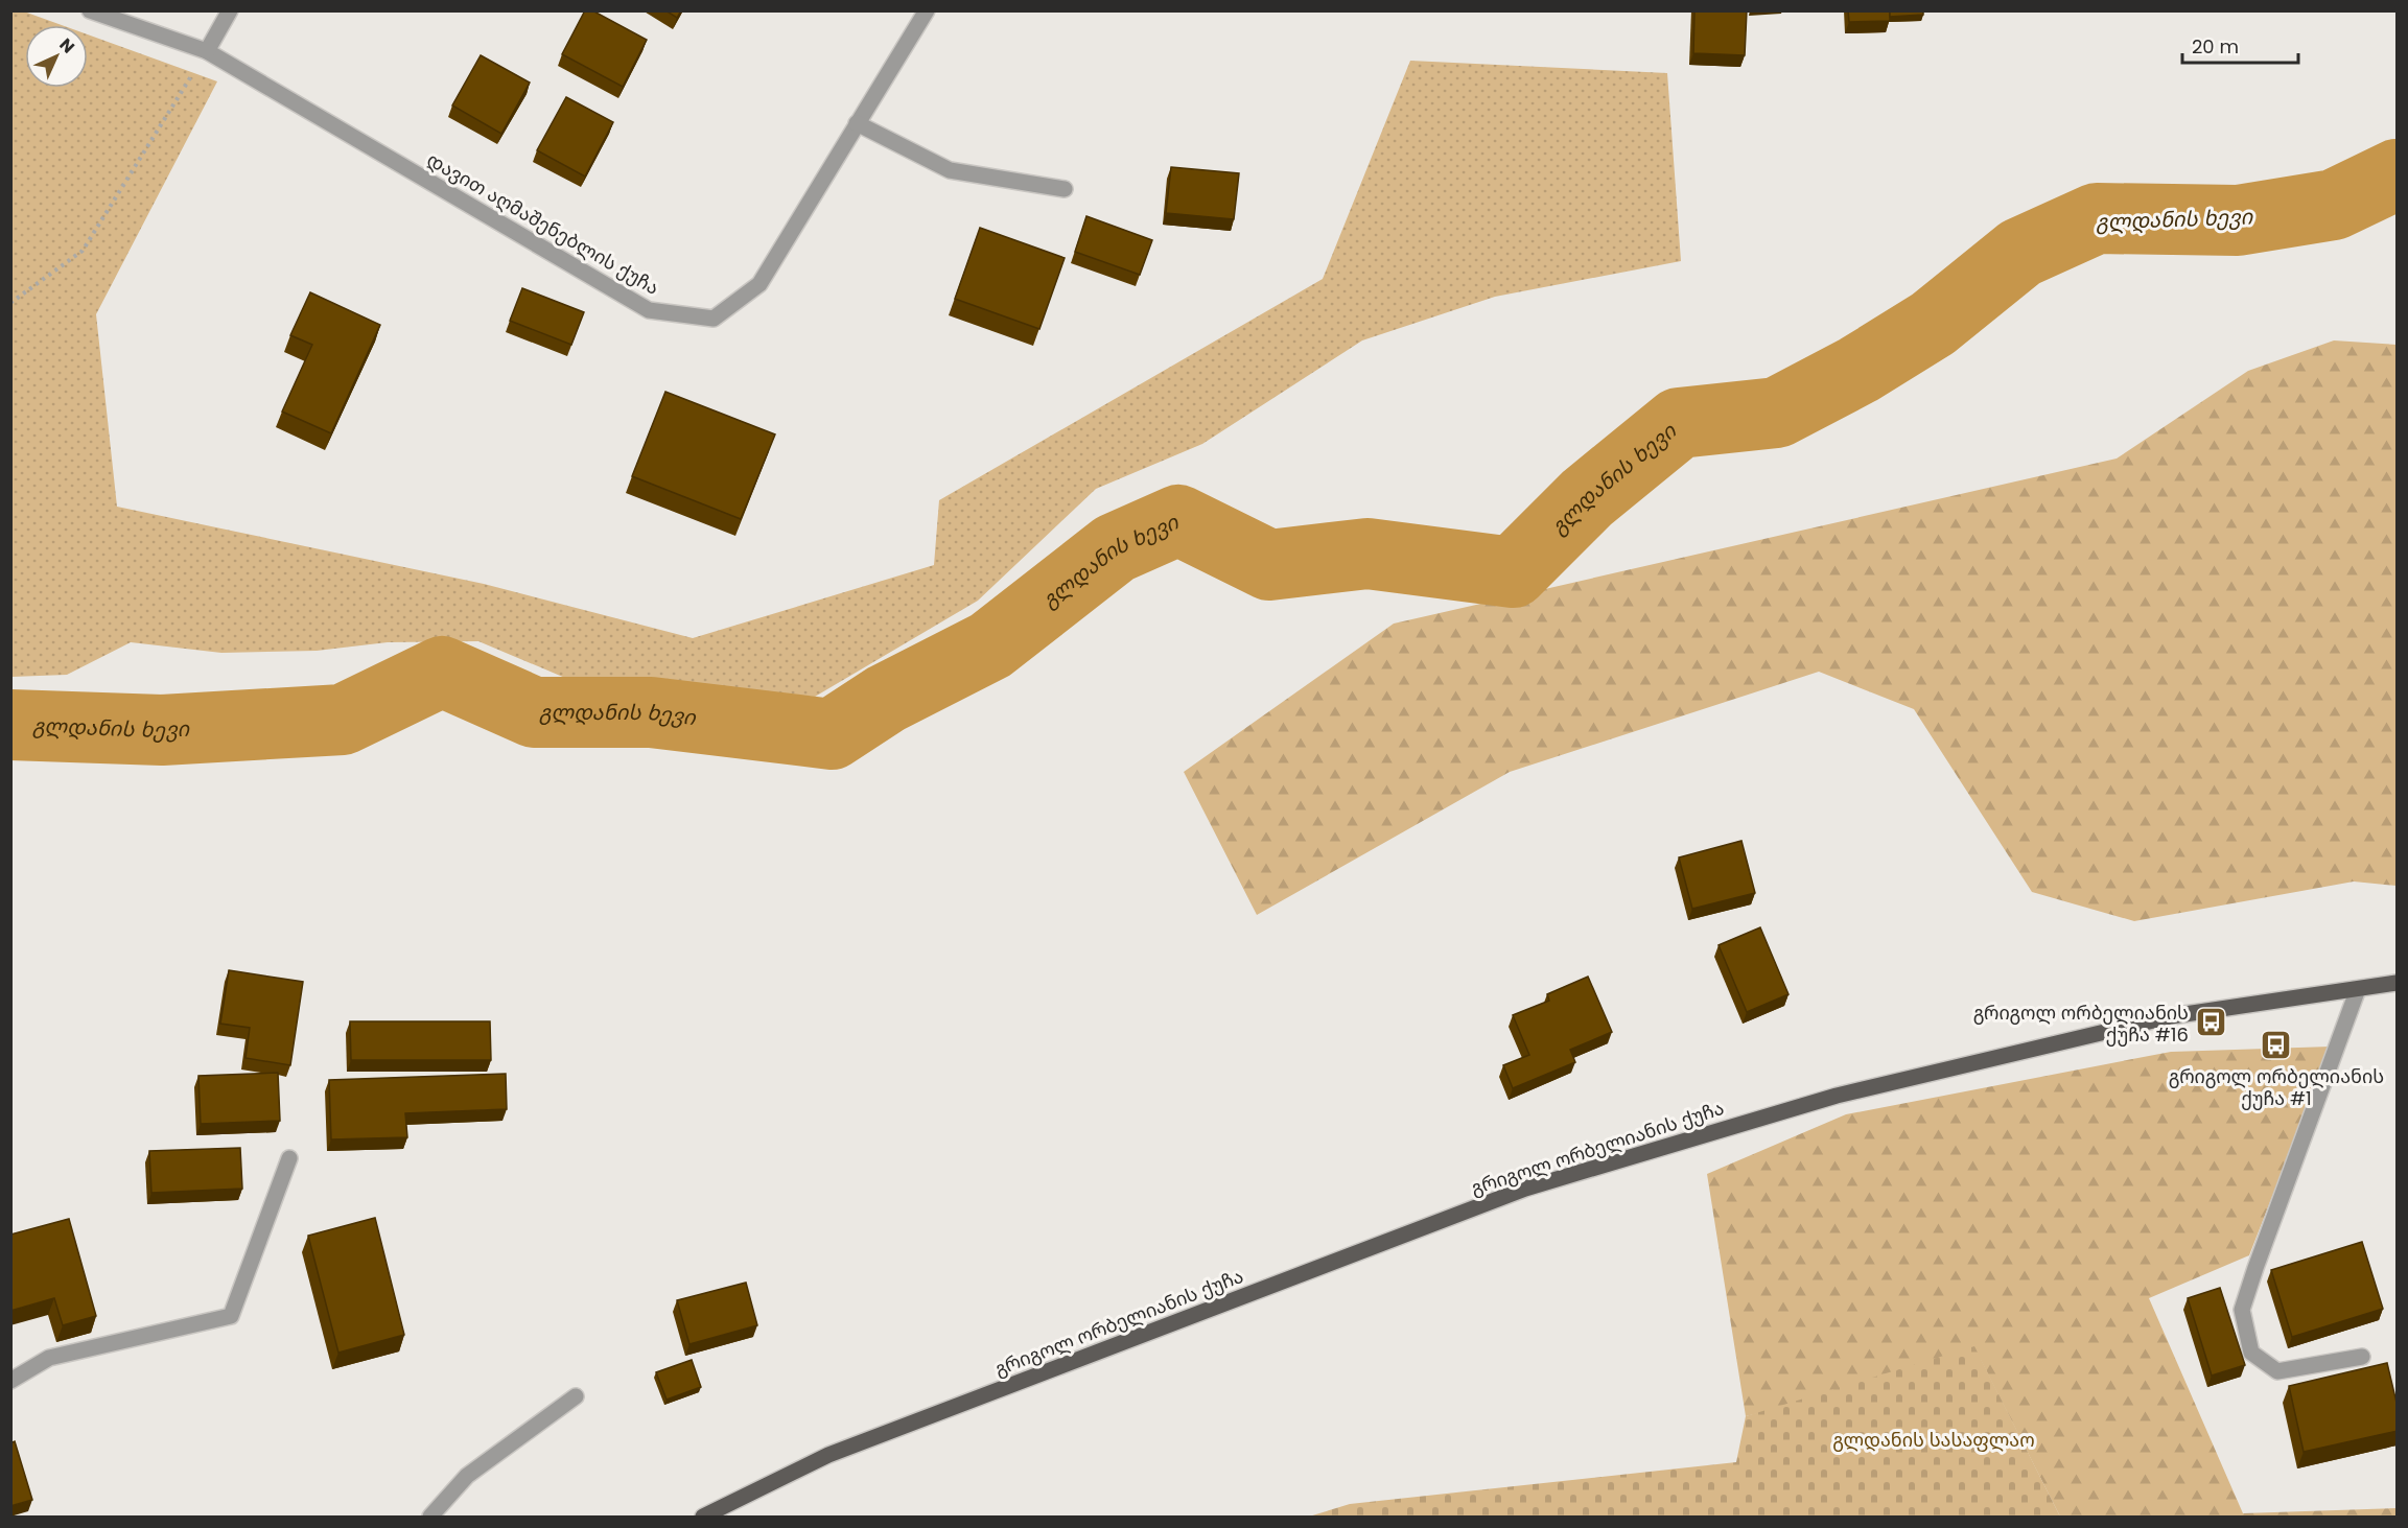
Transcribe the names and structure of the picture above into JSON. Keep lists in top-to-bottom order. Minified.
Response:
{"streets":{"main road":["გრიგოლ ორბელიანის ქუჩა"],"street":["დავით აღმაშენებლის ქუჩა"]},"water":["გლდანის ხევი"],"parks":["გლდანის სასაფლაო"],"places":{"bus stop":["გრიგოლ ორბელიანის ქუჩა #16","გრიგოლ ორბელიანის ქუჩა #1"]},"scale_bar":"20 m","north":"top right"}
